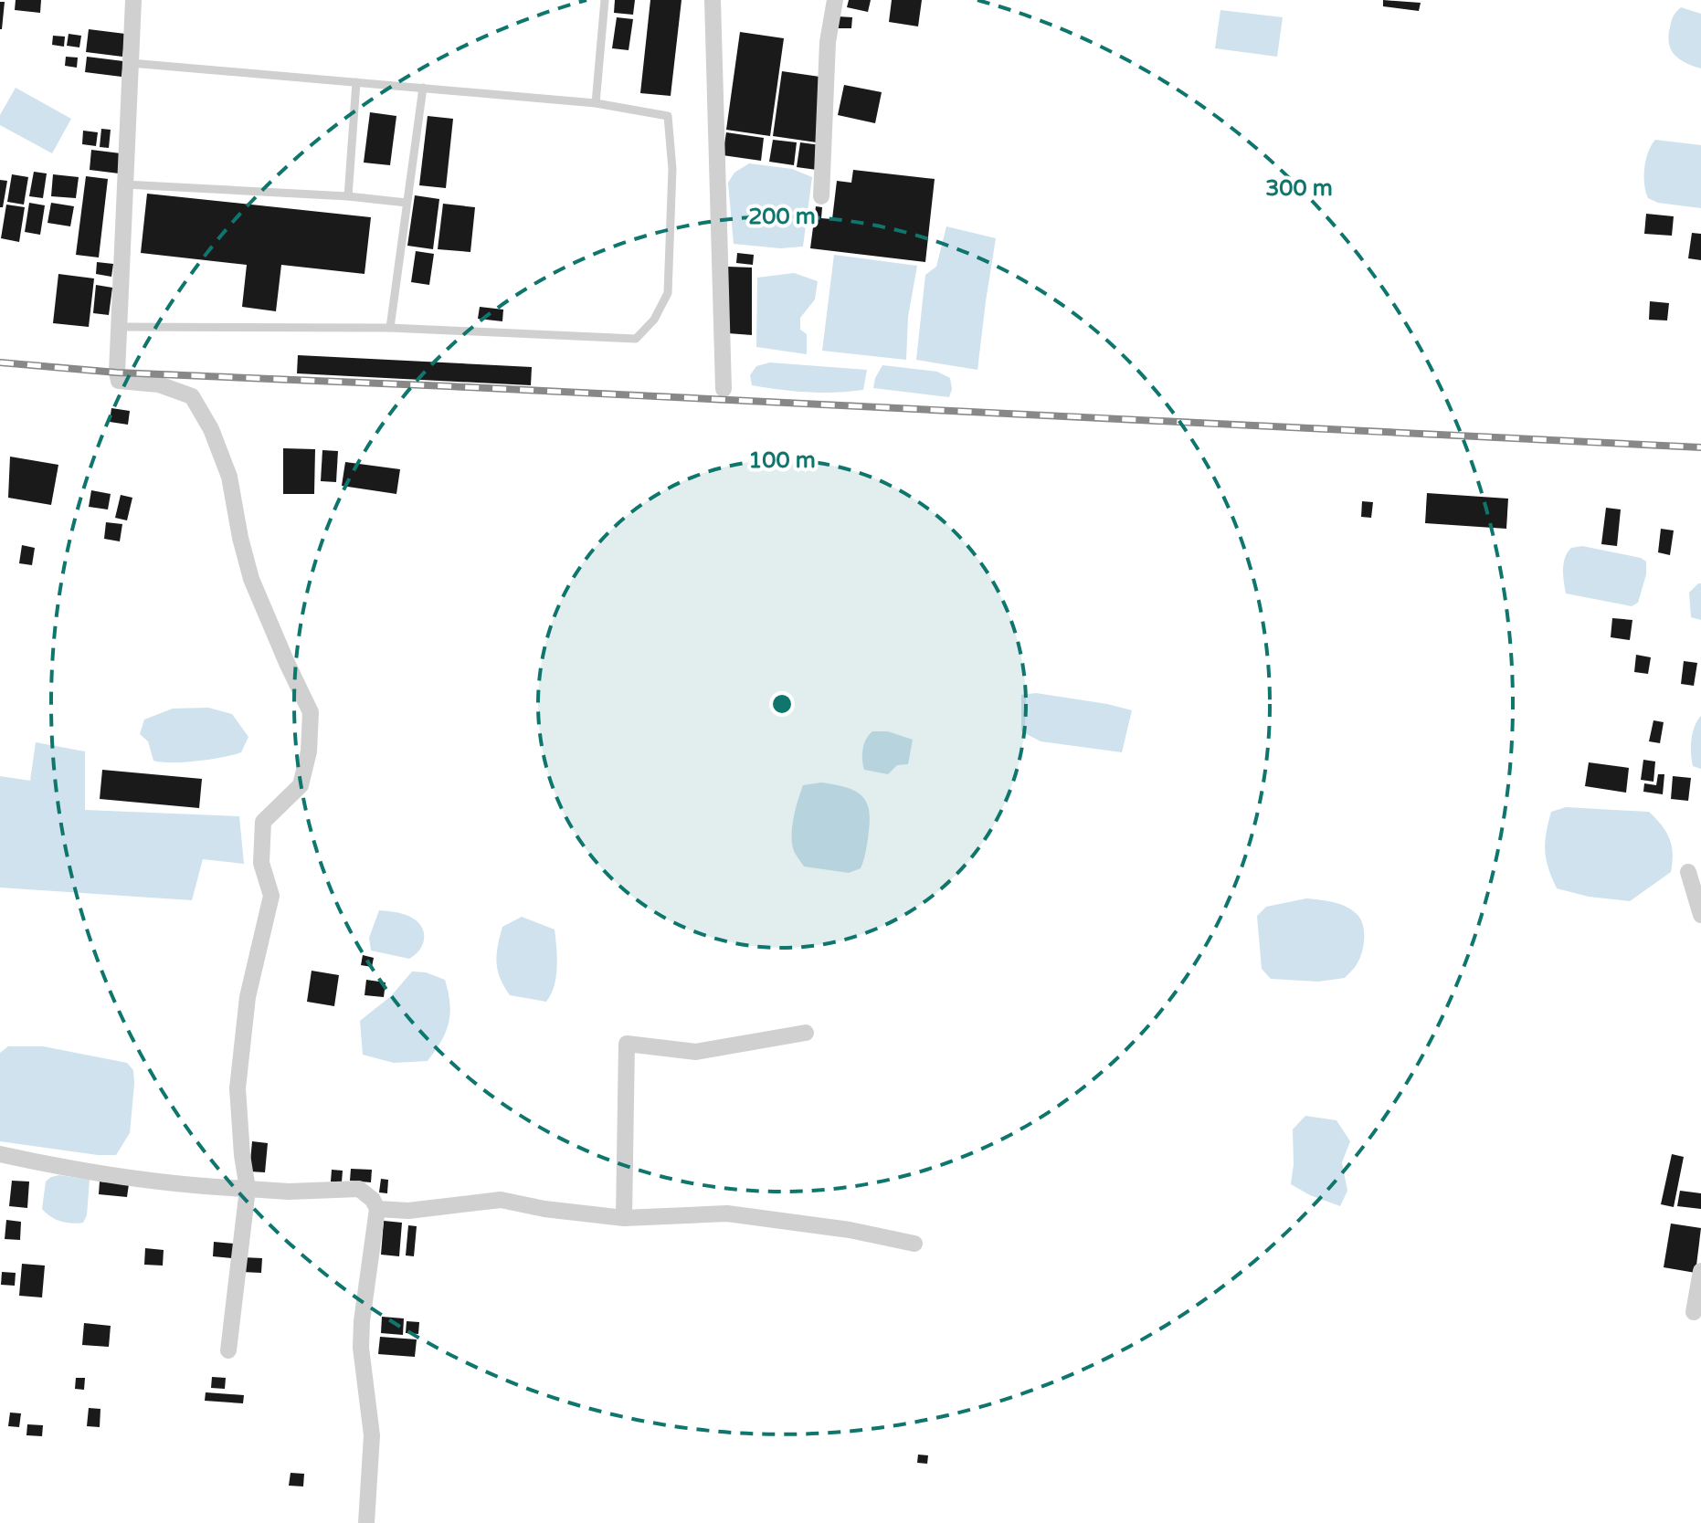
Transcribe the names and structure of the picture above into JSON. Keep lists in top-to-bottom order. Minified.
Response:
{"rings":["300 m","200 m","100 m"]}
